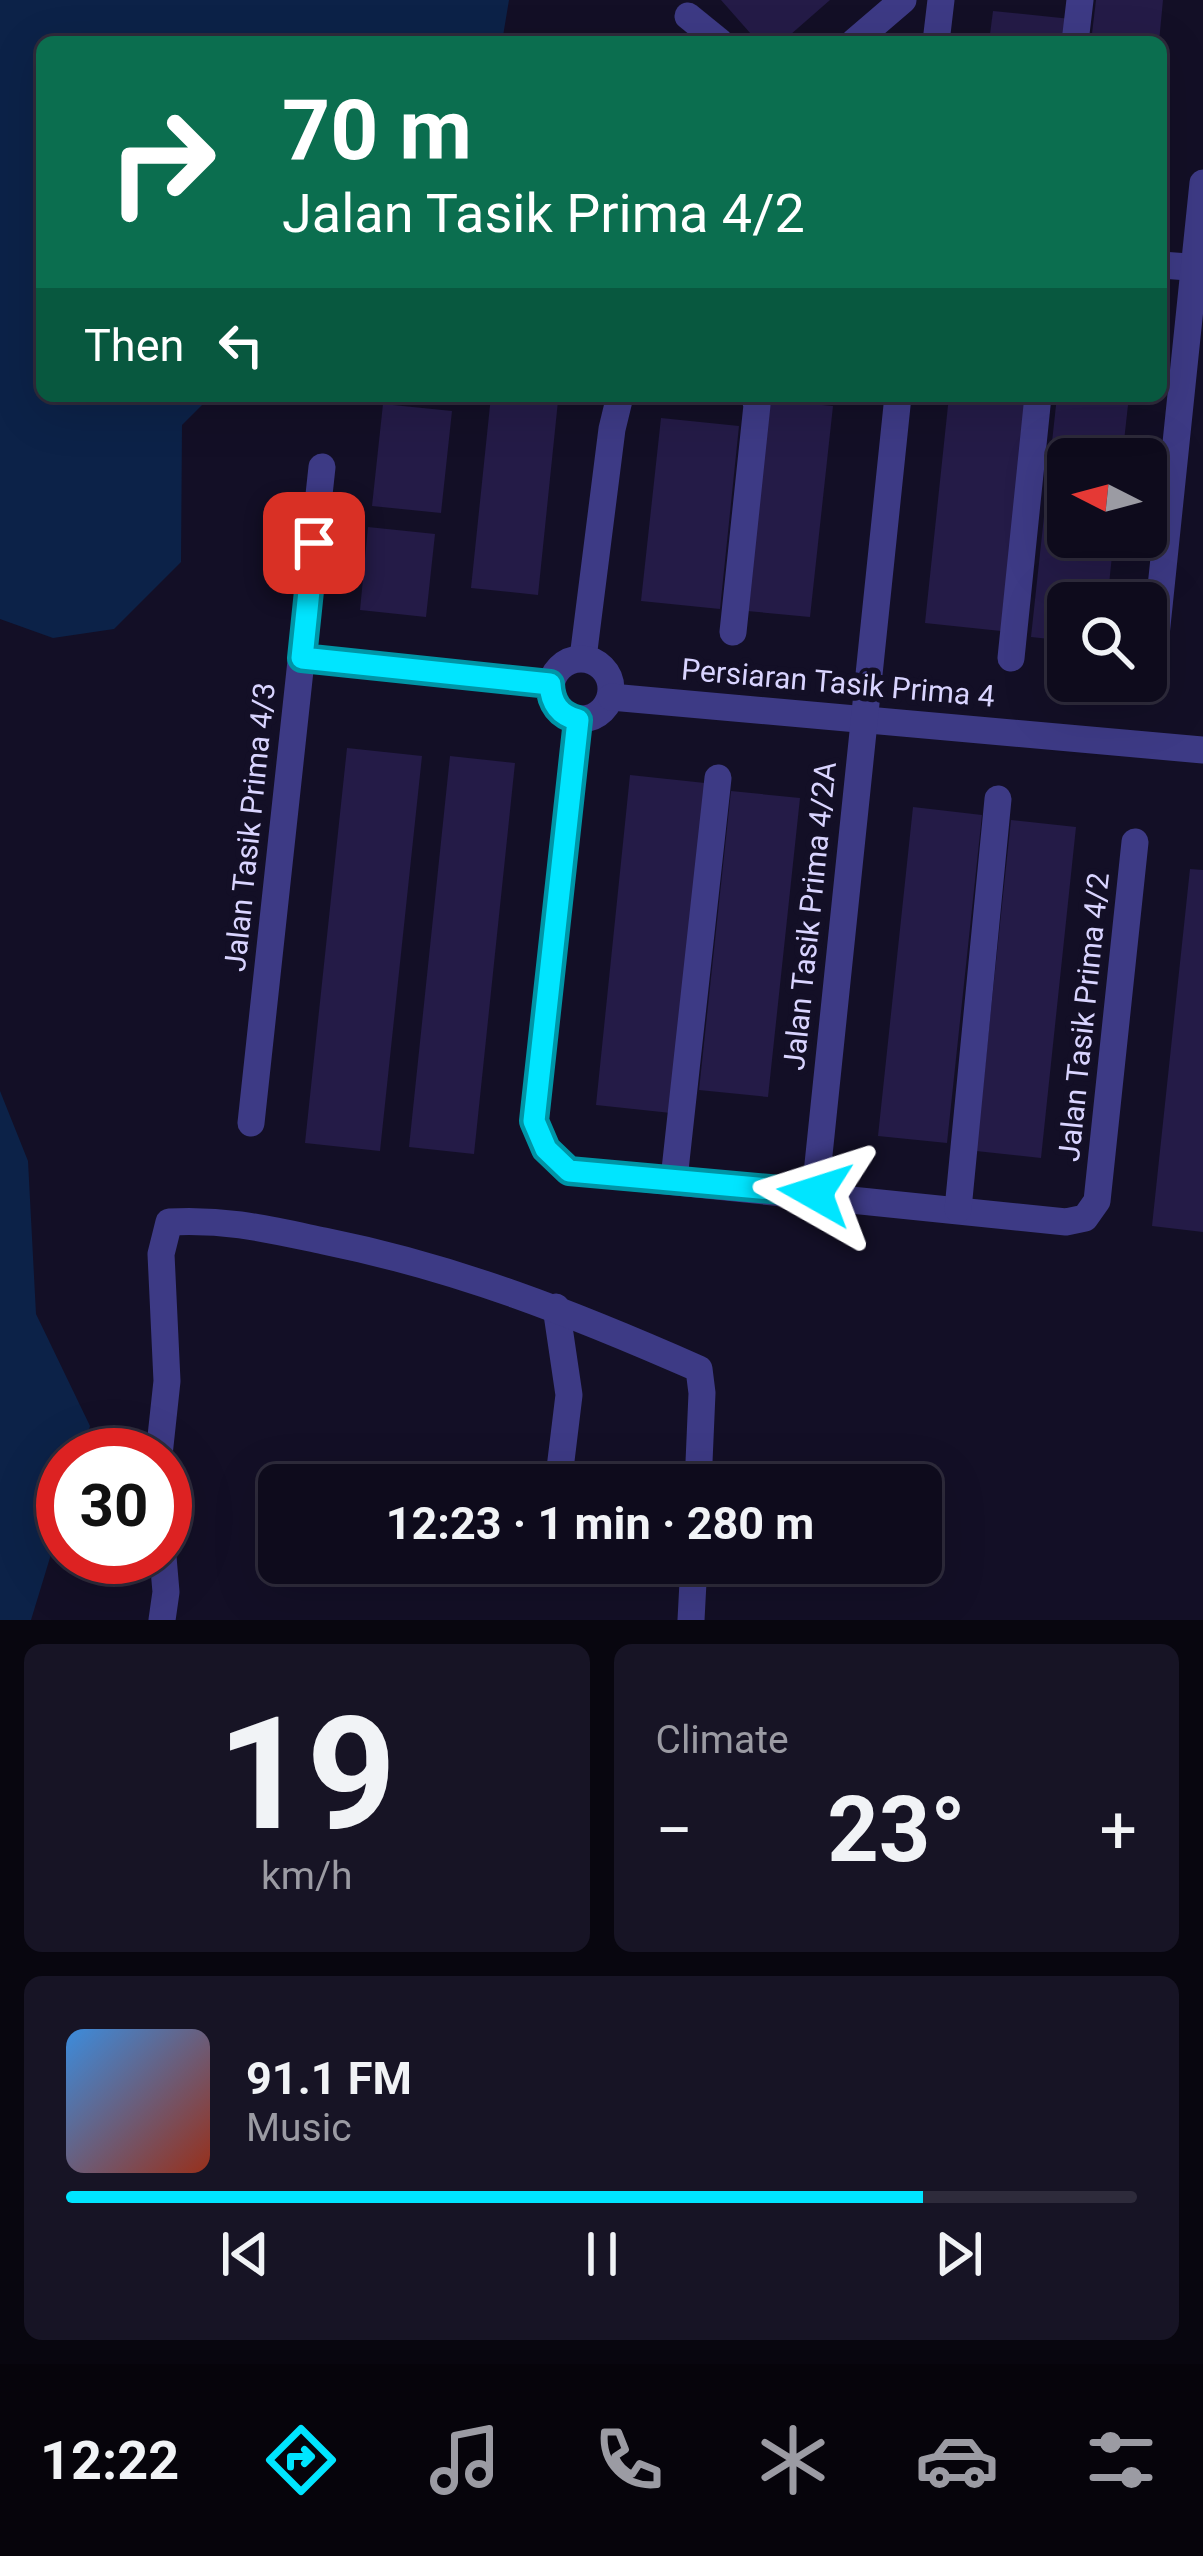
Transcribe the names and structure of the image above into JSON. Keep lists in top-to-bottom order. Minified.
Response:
{"streets":{"street":["Persiaran Tasik Prima 4","Jalan Tasik Prima 4/3","Jalan Tasik Prima 4/2A","Jalan Tasik Prima 4/2"]},"crossings":[["Persiaran Tasik Prima 4","Jalan Tasik Prima 4/2A"],["Persiaran Tasik Prima 4","Jalan Tasik Prima 4/2"],["Jalan Tasik Prima 4/2A","Jalan Tasik Prima 4/2"]],"north":"left","page":{"turn":["70 m","Jalan Tasik Prima 4/2"],"then":"Then","limit":"30","trip":"12:23 · 1 min · 280 m","tile":[["19","km/h"],"Climate"],"heat":["−","23°","+"],"song":["91.1 FM","Music"],"tabs":"12:22"}}
